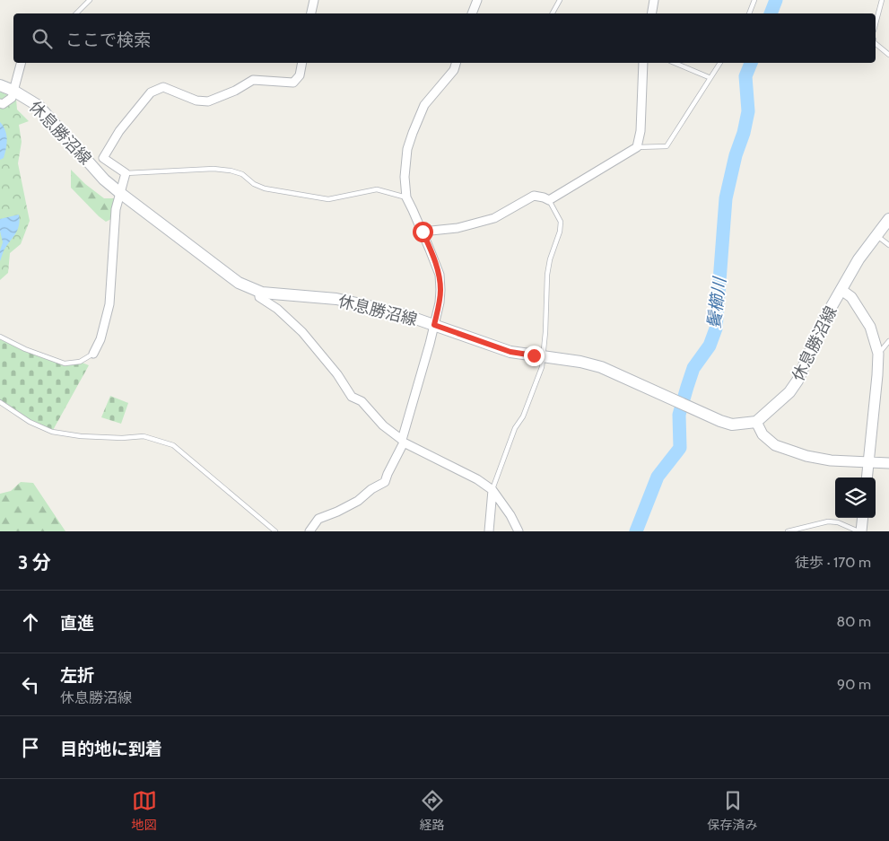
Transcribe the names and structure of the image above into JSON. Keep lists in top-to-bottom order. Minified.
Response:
{"streets":{"main road":["休息勝沼線"]},"water":["鬢櫛川"],"page":{"search":"ここで検索","heading":["3 分","徒歩 · 170 m"],"list":[["直進","80 m"],["左折","休息勝沼線","90 m"],"目的地に到着"],"nav":["地図","経路","保存済み"]}}
